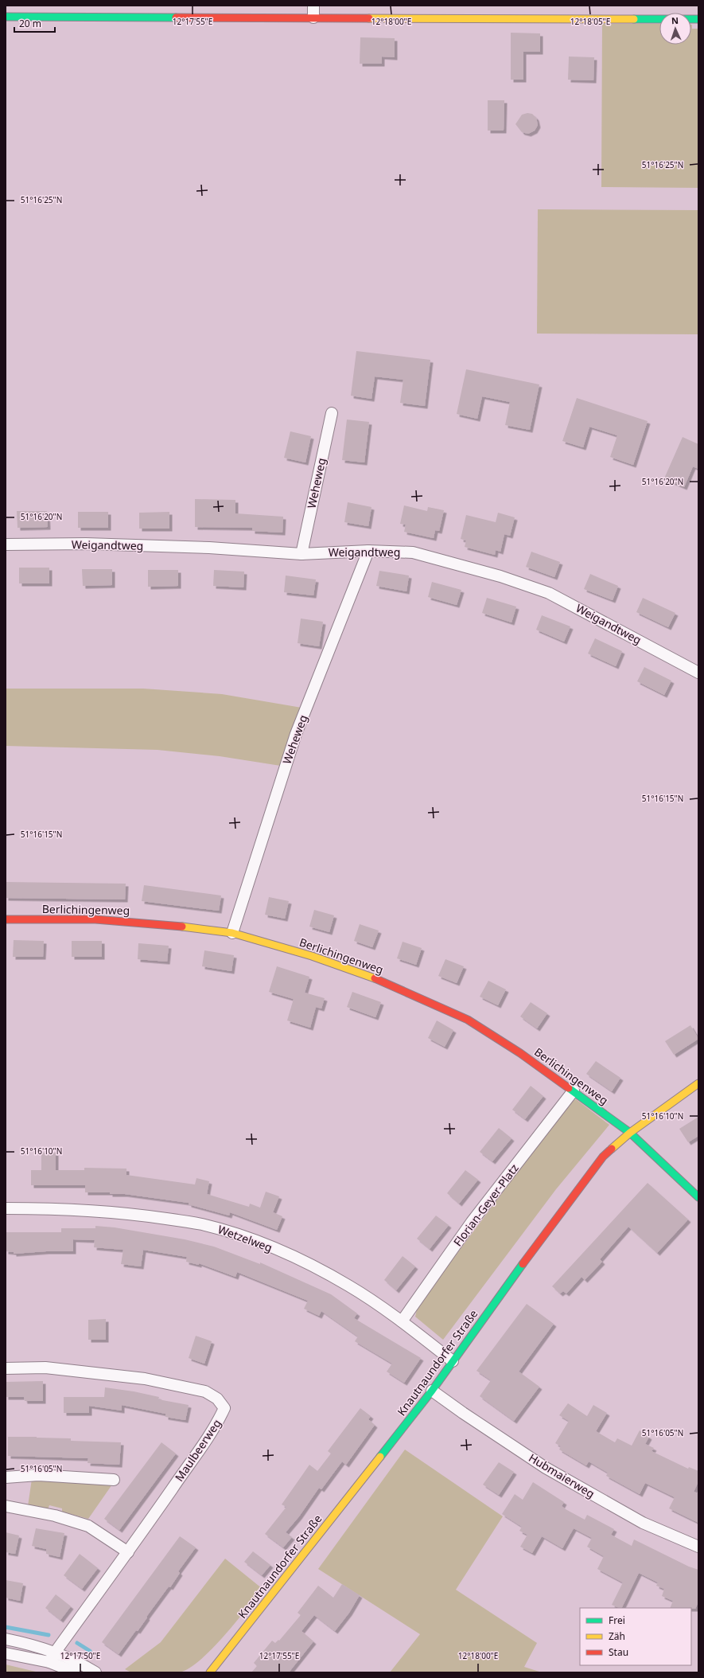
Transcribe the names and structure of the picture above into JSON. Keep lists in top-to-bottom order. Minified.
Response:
{"streets":{"street":["Weheweg","Weigandtweg","Berlichingenweg","Florian-Geyer-Platz","Wetzelweg","Knautnaundorfer Straße","Maulbeerweg","Hubmaierweg"]},"crossings":[["Weheweg","Weigandtweg"],["Weheweg","Berlichingenweg"],["Berlichingenweg","Florian-Geyer-Platz"],["Berlichingenweg","Knautnaundorfer Straße"],["Florian-Geyer-Platz","Wetzelweg"],["Wetzelweg","Knautnaundorfer Straße"],["Knautnaundorfer Straße","Hubmaierweg"]],"legend":["Frei","Zäh","Stau"],"scale_bar":"20 m","north":"top","coordinates":["12°17'55\"E","12°18'00\"E","12°18'05\"E","51°16'25\"N","51°16'20\"N","51°16'15\"N","51°16'10\"N","51°16'05\"N","12°17'50\"E"]}
